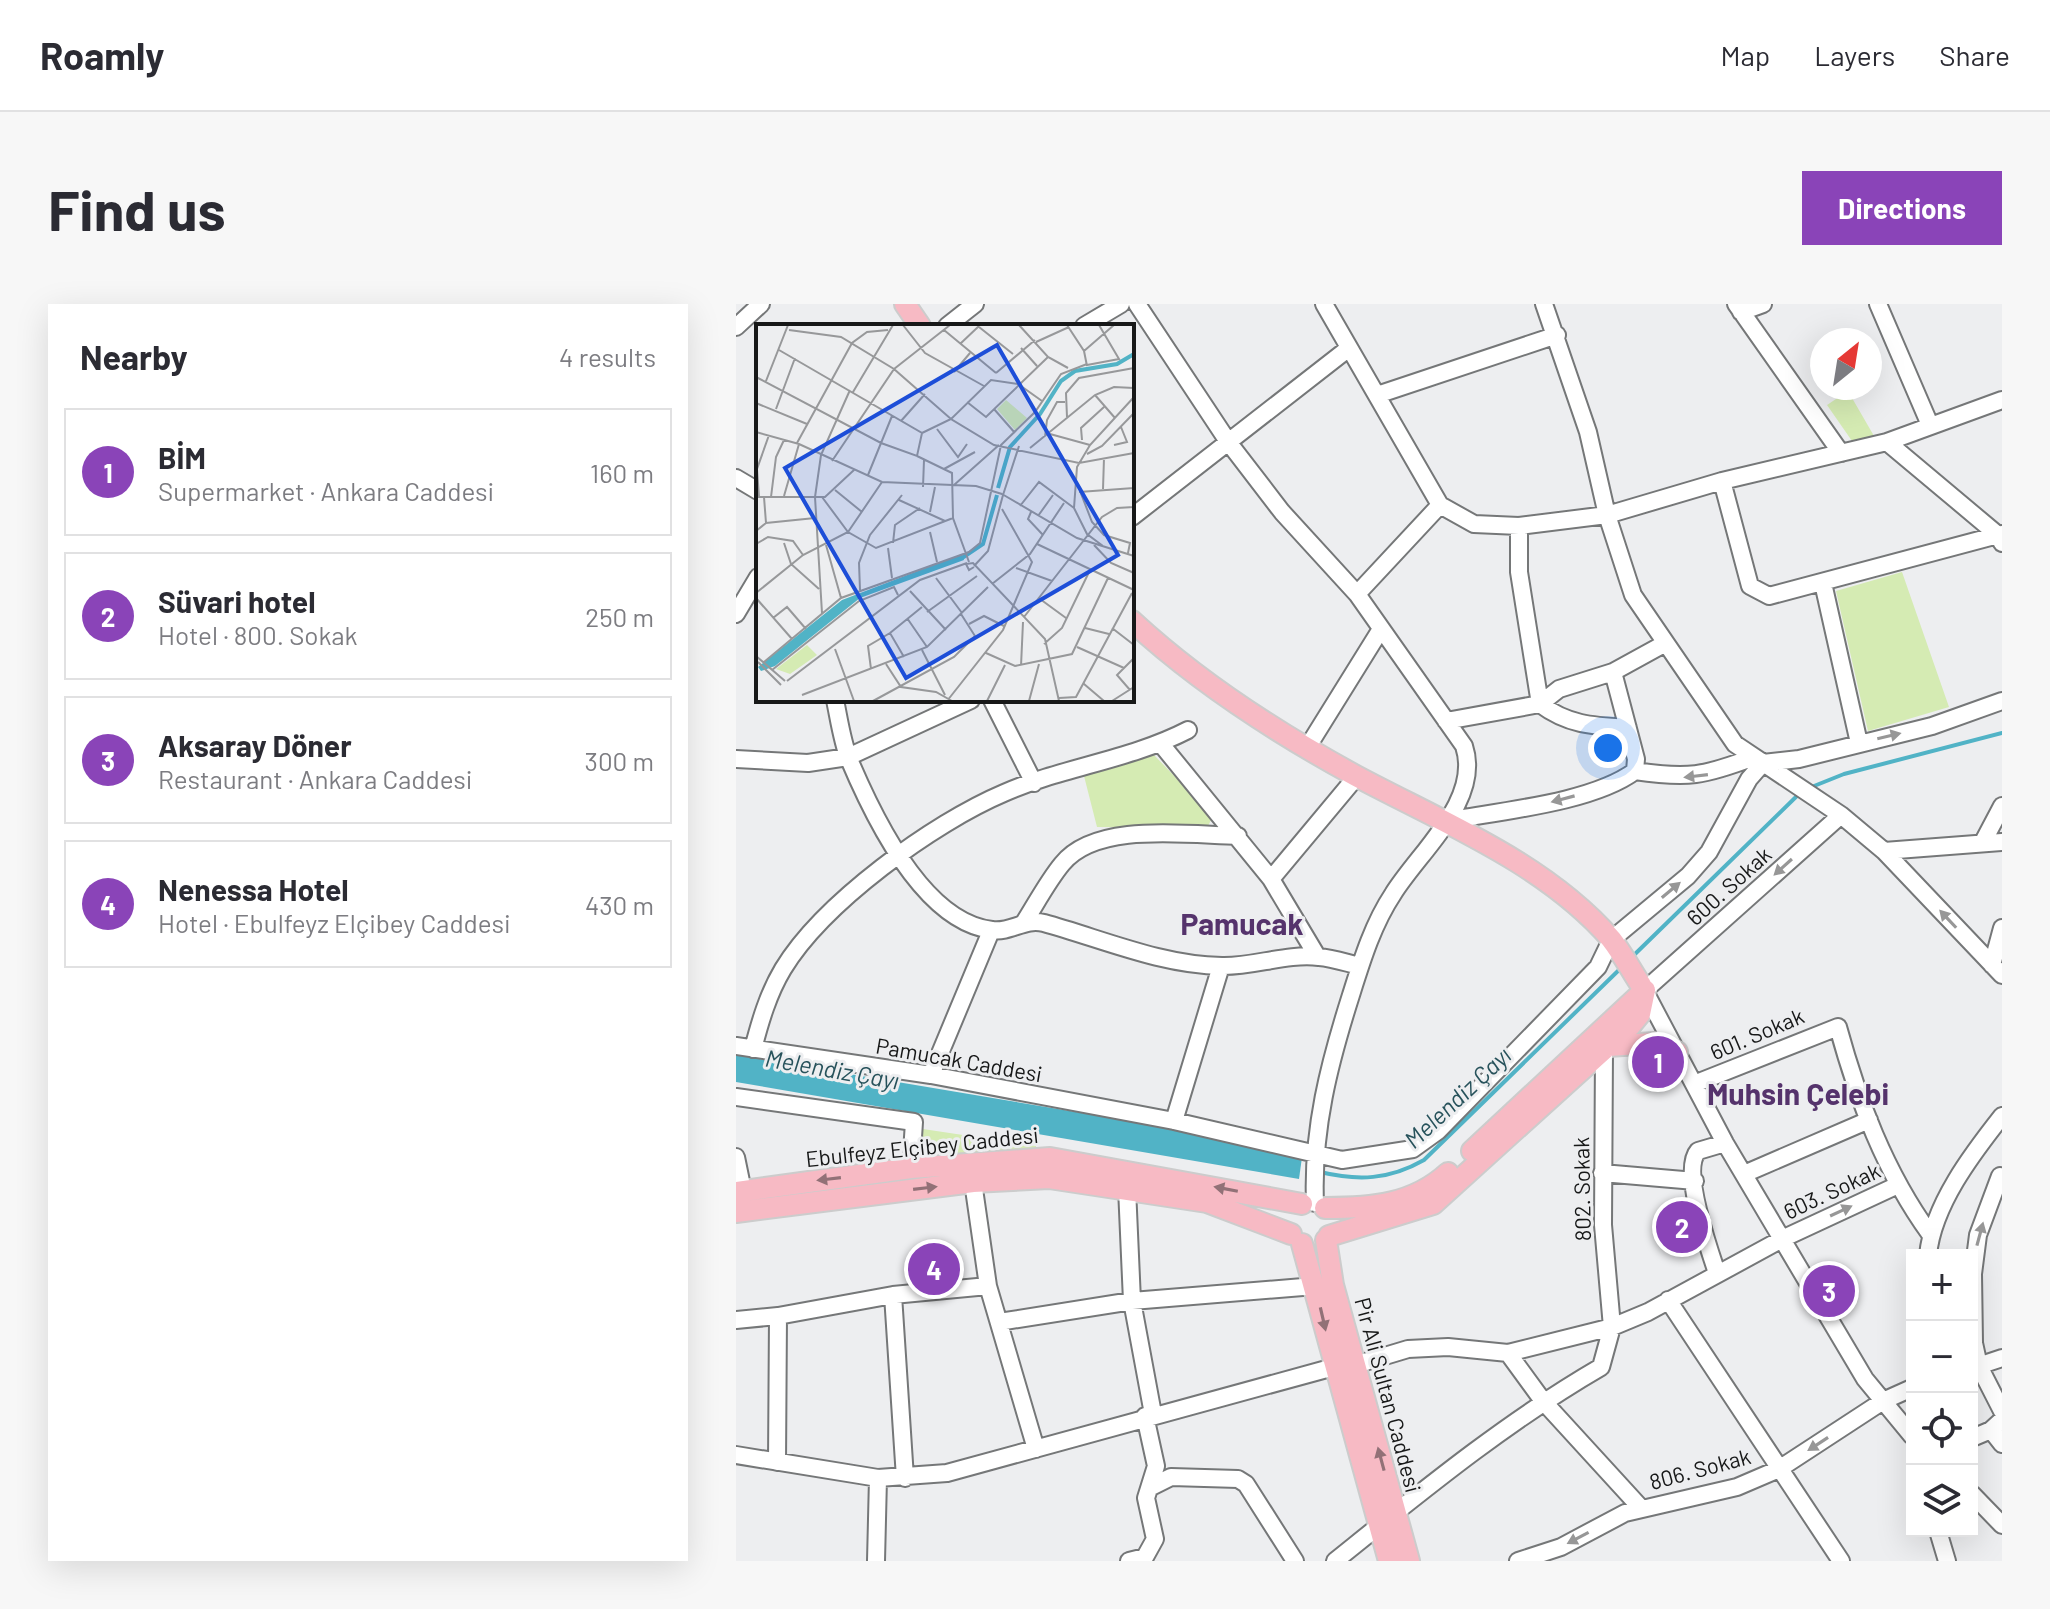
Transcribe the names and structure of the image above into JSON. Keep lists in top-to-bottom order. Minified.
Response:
{"streets":{"main road":["Ebulfeyz Elçibey Caddesi","Pir Ali Sultan Caddesi"],"street":["600. Sokak","601. Sokak","Pamucak Caddesi","802. Sokak","603. Sokak","806. Sokak"]},"crossings":[["600. Sokak","Ebulfeyz Elçibey Caddesi"],["Ebulfeyz Elçibey Caddesi","Pir Ali Sultan Caddesi"],["802. Sokak","603. Sokak"],["802. Sokak","Pir Ali Sultan Caddesi"],["603. Sokak","Pir Ali Sultan Caddesi"]],"one_way":["600. Sokak","806. Sokak"],"districts":["Pamucak","Muhsin Çelebi"],"water":["Melendiz Çayı"],"north":"top right","page":{"header":"Roamly","nav":["Map","Layers","Share"],"buttons":"Directions","title":"Find us","heading":["Nearby","4 results"],"list":[{"mark":"1","name":"BİM","note":"Supermarket · Ankara Caddesi","value":"160 m"},{"mark":"2","name":"Süvari hotel","note":"Hotel · 800. Sokak","value":"250 m"},{"mark":"3","name":"Aksaray Döner","note":"Restaurant · Ankara Caddesi","value":"300 m"},{"mark":"4","name":"Nenessa Hotel","note":"Hotel · Ebulfeyz Elçibey Caddesi","value":"430 m"}],"pins":["1","2","4","3"],"map_buttons":["+","−"]}}
